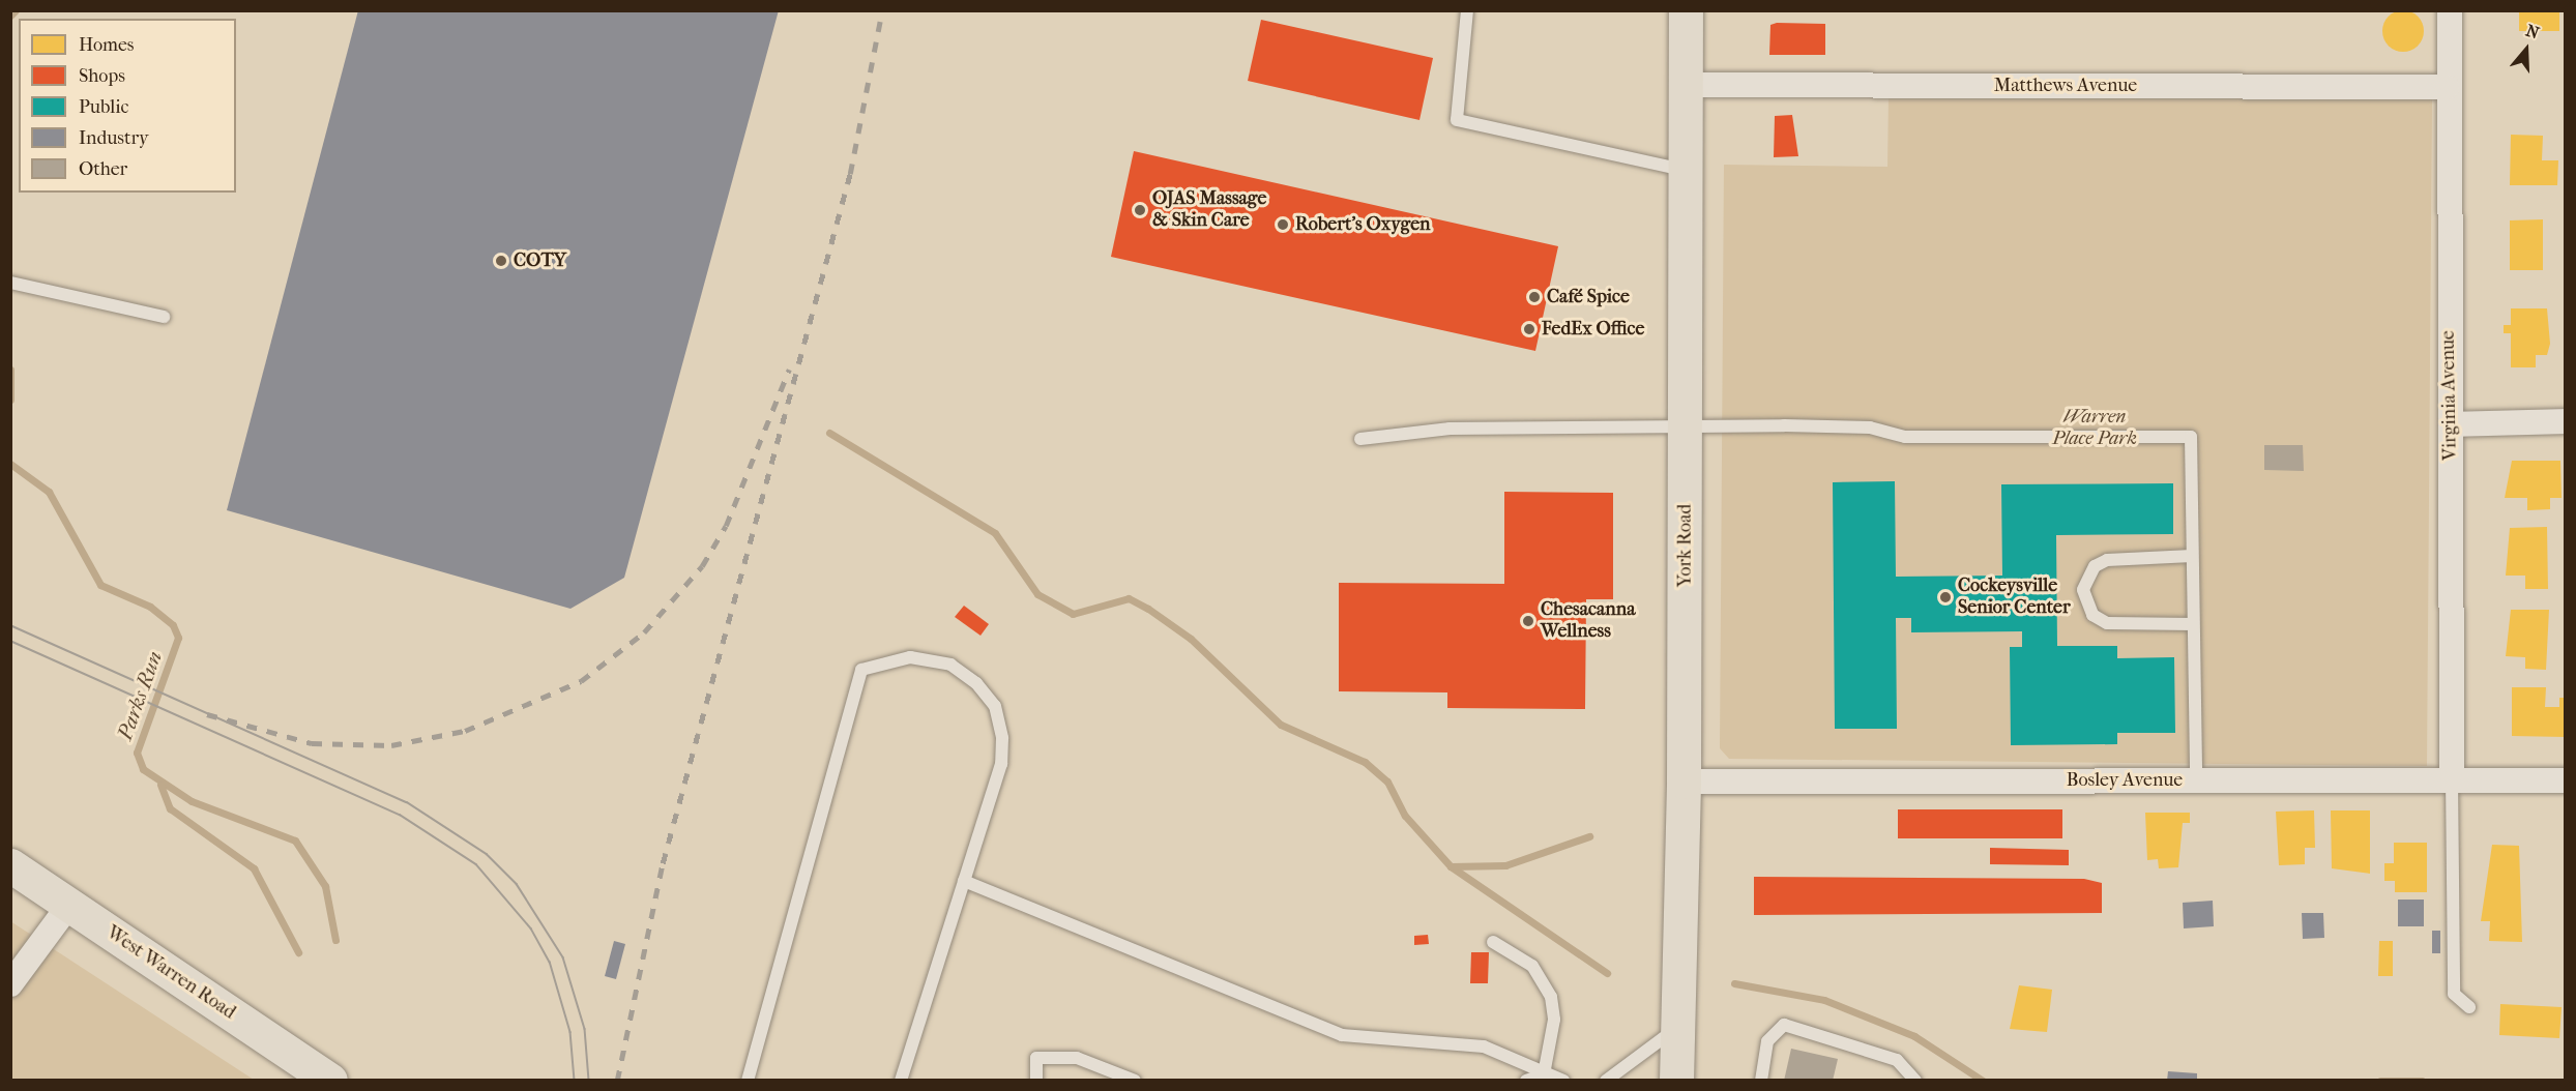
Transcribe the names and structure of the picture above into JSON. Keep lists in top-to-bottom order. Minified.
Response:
{"streets":{"main road":["York Road","West Warren Road"],"street":["Matthews Avenue","Virginia Avenue","Bosley Avenue"]},"crossings":[["Matthews Avenue","Virginia Avenue"],["Matthews Avenue","York Road"],["Virginia Avenue","Bosley Avenue"],["York Road","Bosley Avenue"]],"water":["Parks Run"],"parks":["Warren Place Park"],"places":["OJAS Massage & Skin Care","Robert's Oxygen","COTY","Café Spice","FedEx Office","Cockeysville Senior Center","Chesacanna Wellness"],"legend":["Homes","Shops","Public","Industry","Other"],"north":"top"}
